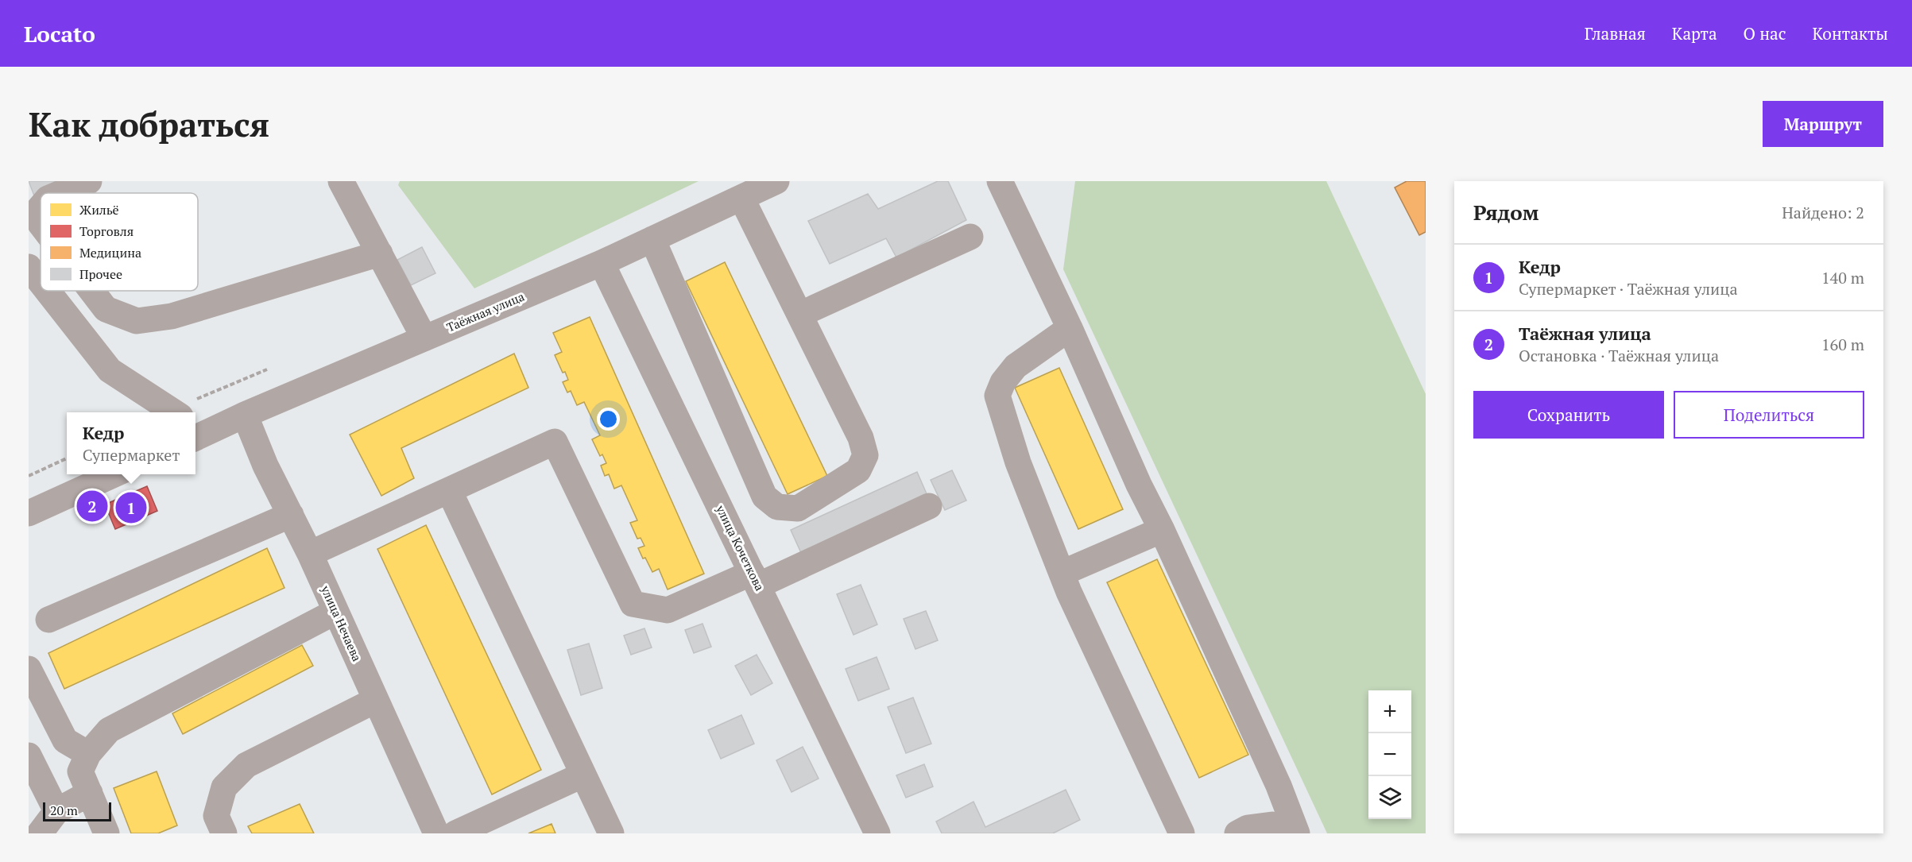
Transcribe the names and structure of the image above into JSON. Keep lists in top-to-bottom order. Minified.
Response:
{"streets":{"street":["Таёжная улица","улица Кочеткова","улица Нечаева"]},"crossings":[["Таёжная улица","улица Кочеткова"],["Таёжная улица","улица Нечаева"]],"legend":["Жильё","Торговля","Медицина","Прочее"],"scale_bar":"20 m","page":{"header":"Locato","nav":["Главная","Карта","О нас","Контакты"],"buttons":["Маршрут",["Сохранить","Поделиться"]],"title":"Как добраться","heading":["Рядом","Найдено: 2"],"list":[{"mark":"1","name":"Кедр","note":"Супермаркет · Таёжная улица","value":"140 m"},{"mark":"2","name":"Таёжная улица","note":"Остановка · Таёжная улица","value":"160 m"}],"popup":["Кедр","Супермаркет"],"pins":["2","1"],"map_buttons":["+","−"],"scale":"20 m"}}
